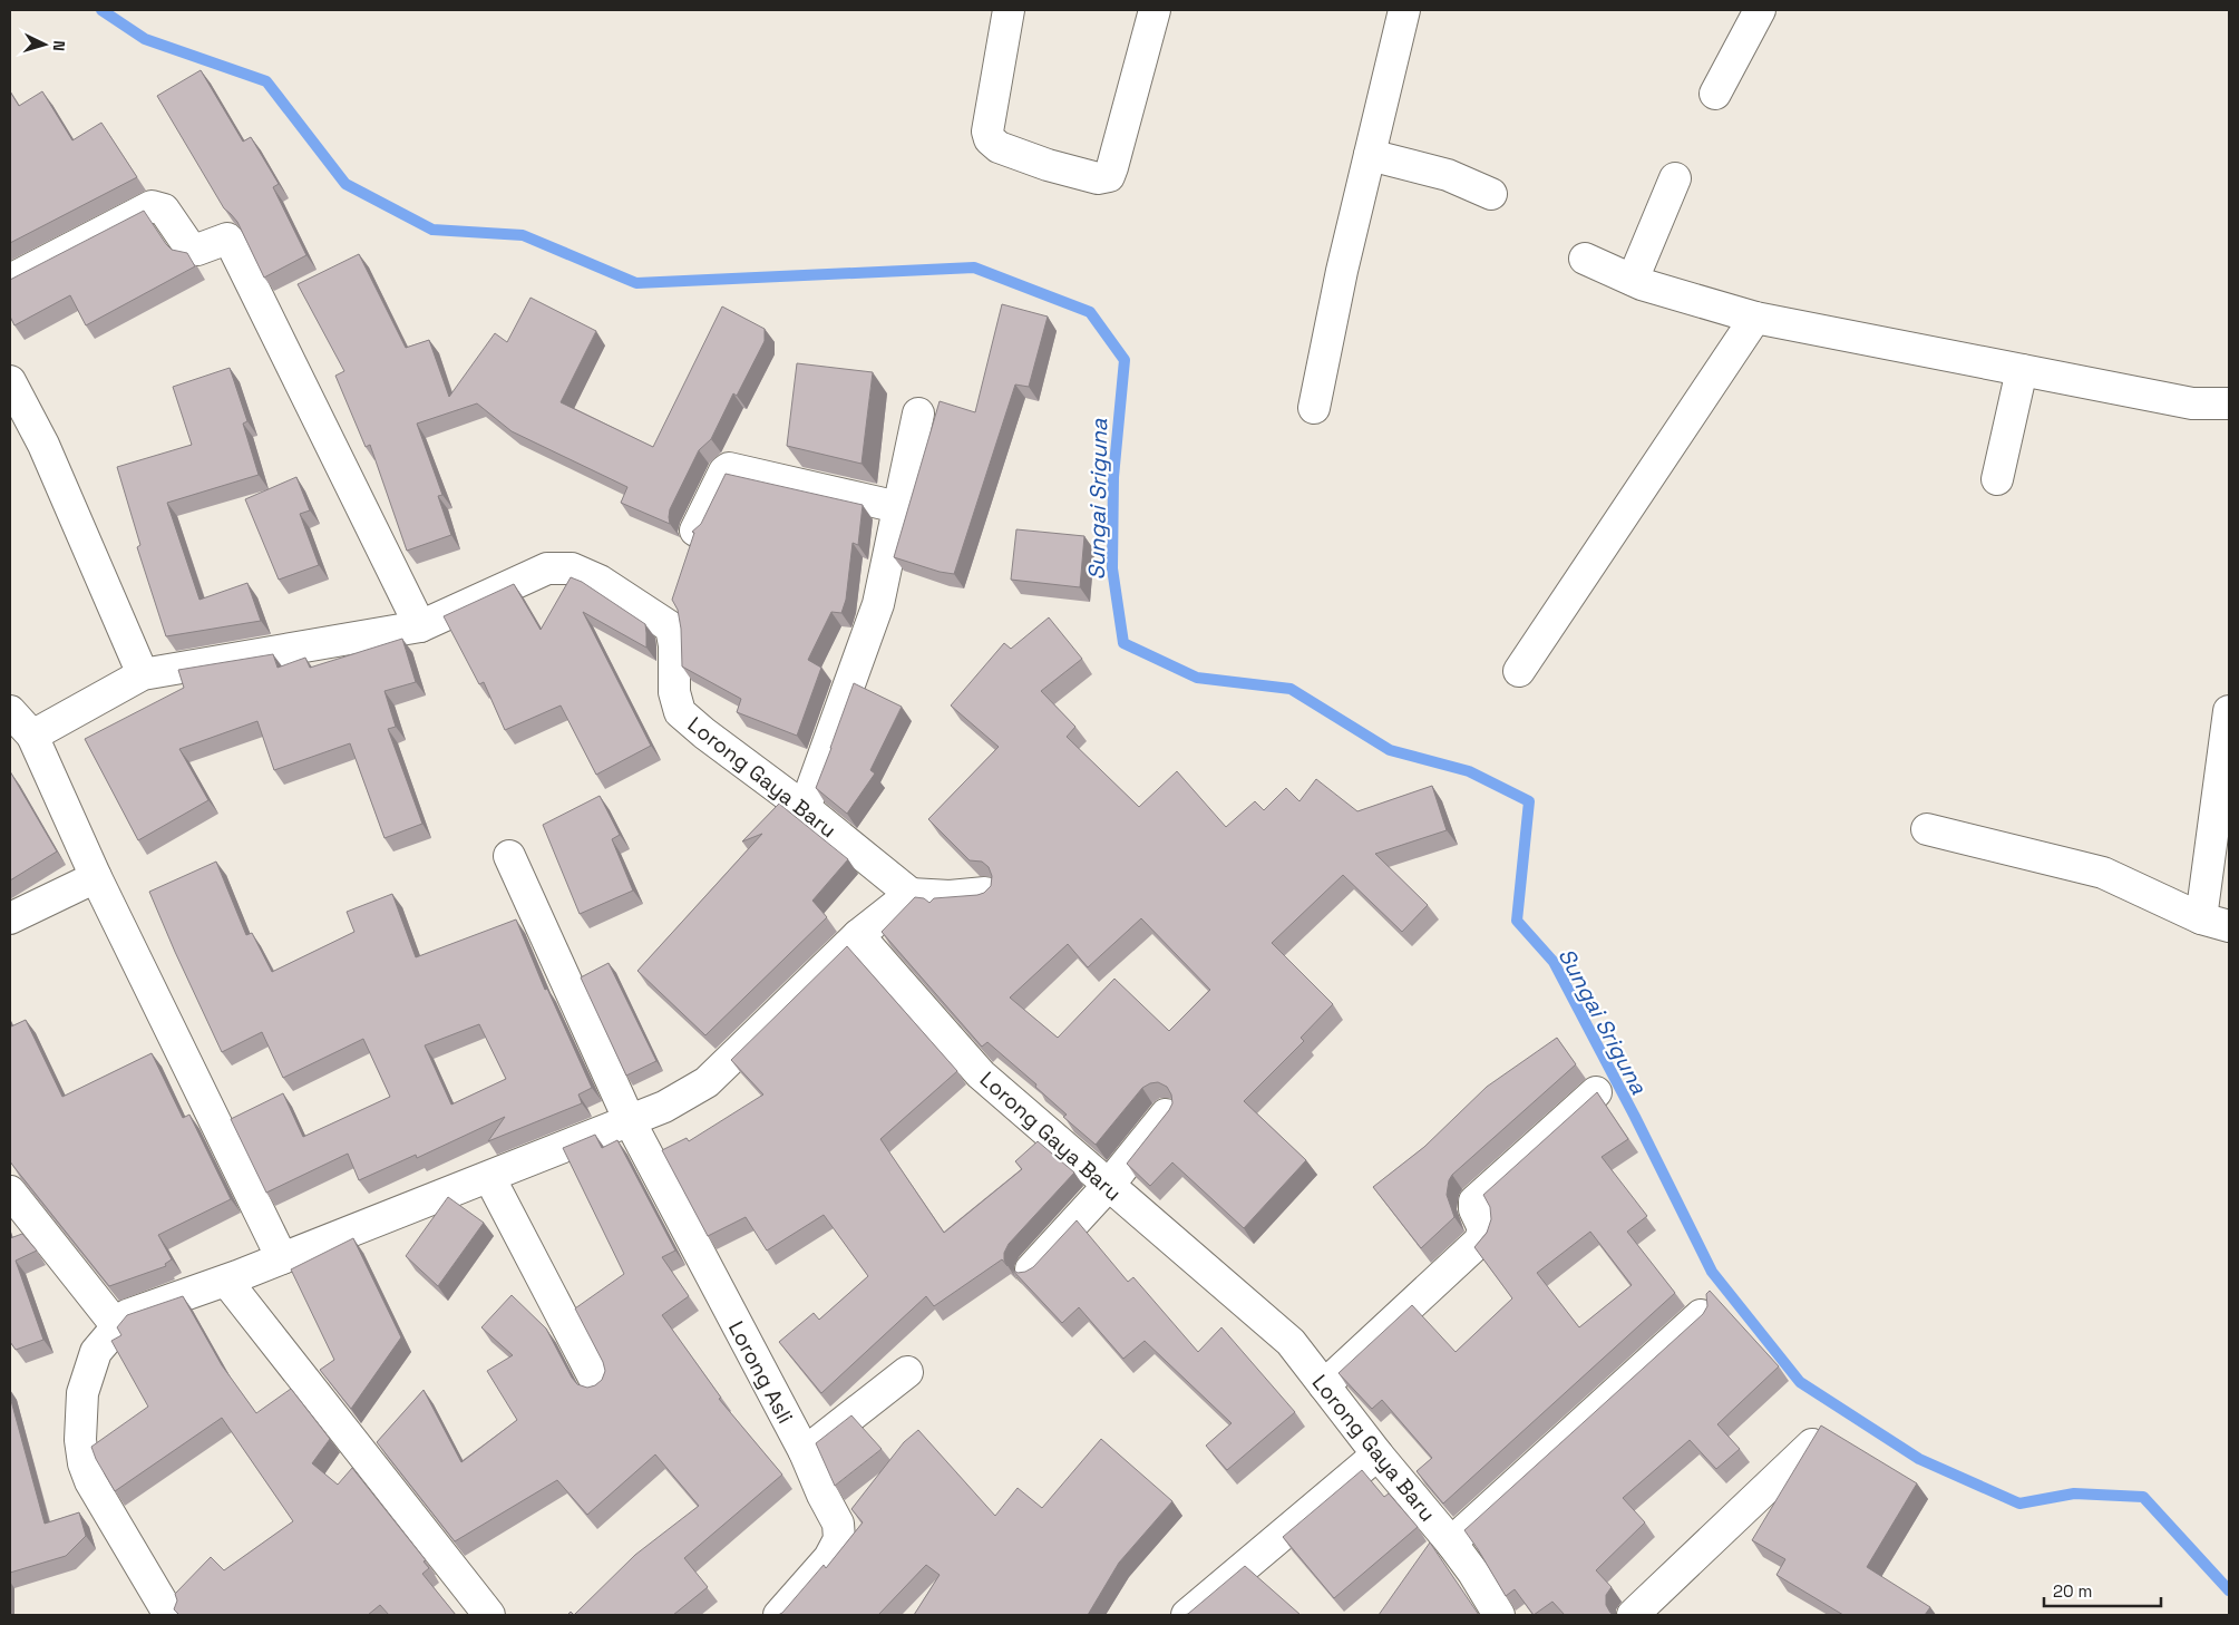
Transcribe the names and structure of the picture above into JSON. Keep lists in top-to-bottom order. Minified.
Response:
{"streets":{"street":["Lorong Gaya Baru","Lorong Asli"]},"water":["Sungai Sriguna"],"scale_bar":"20 m","north":"right"}
